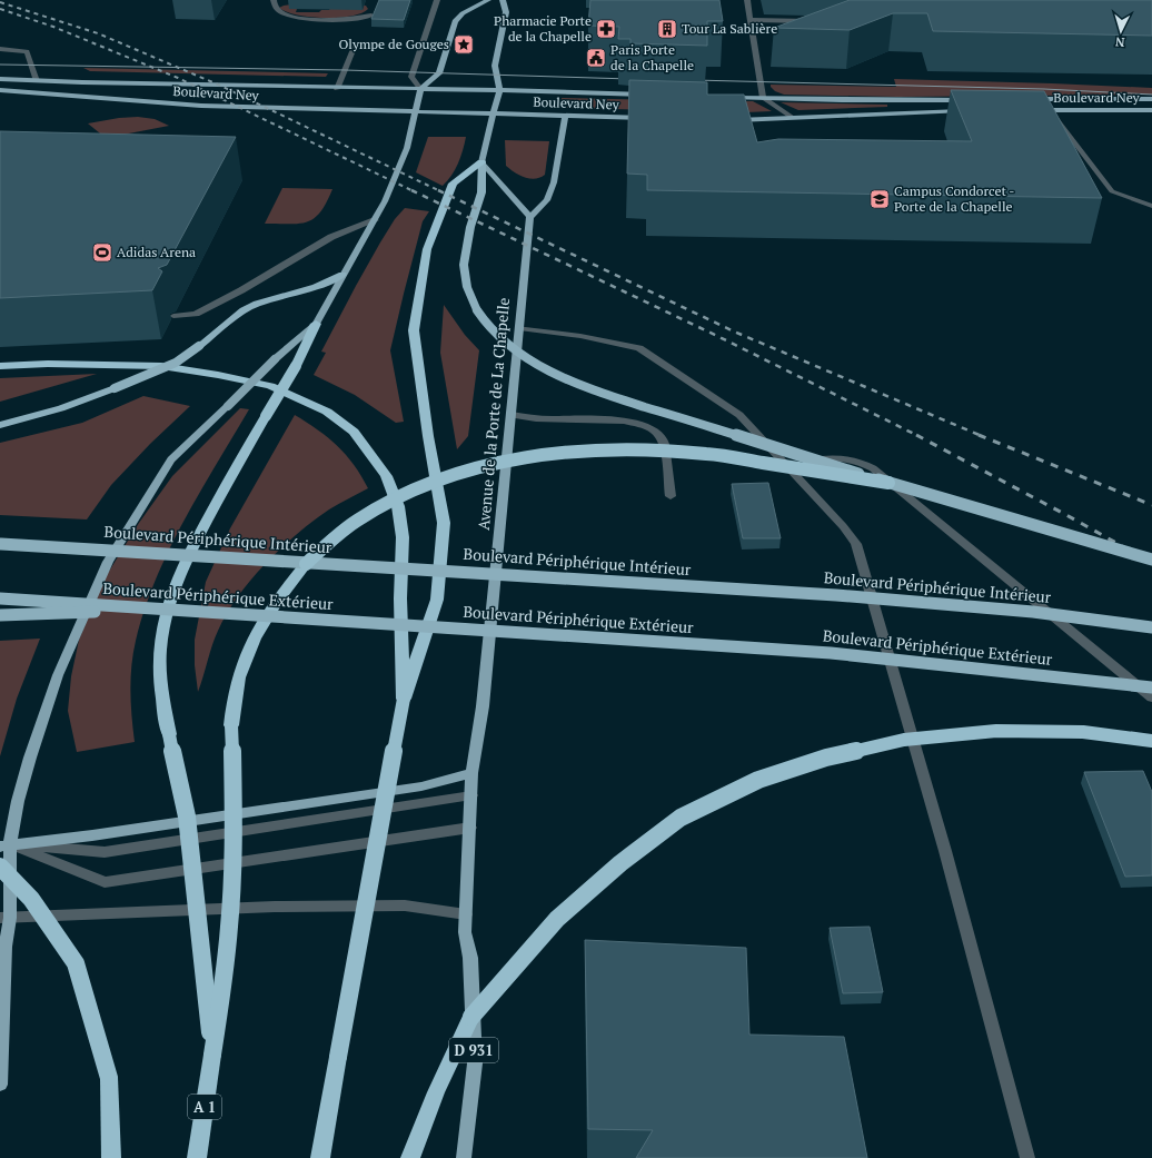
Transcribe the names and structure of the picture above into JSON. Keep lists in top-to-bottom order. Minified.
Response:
{"streets":{"highway":["Boulevard Périphérique Intérieur","Boulevard Périphérique Extérieur","A 1"],"main road":["Boulevard Ney","Avenue de la Porte de La Chapelle","D 931"]},"places":{"pharmacy":["Pharmacie Porte de la Chapelle"],"building":["Tour La Sablière"],"place":["Olympe de Gouges"],"public building":["Paris Porte de la Chapelle"],"school or university":["Campus Condorcet - Porte de la Chapelle"],"sports":["Adidas Arena"]},"north":"bottom"}
